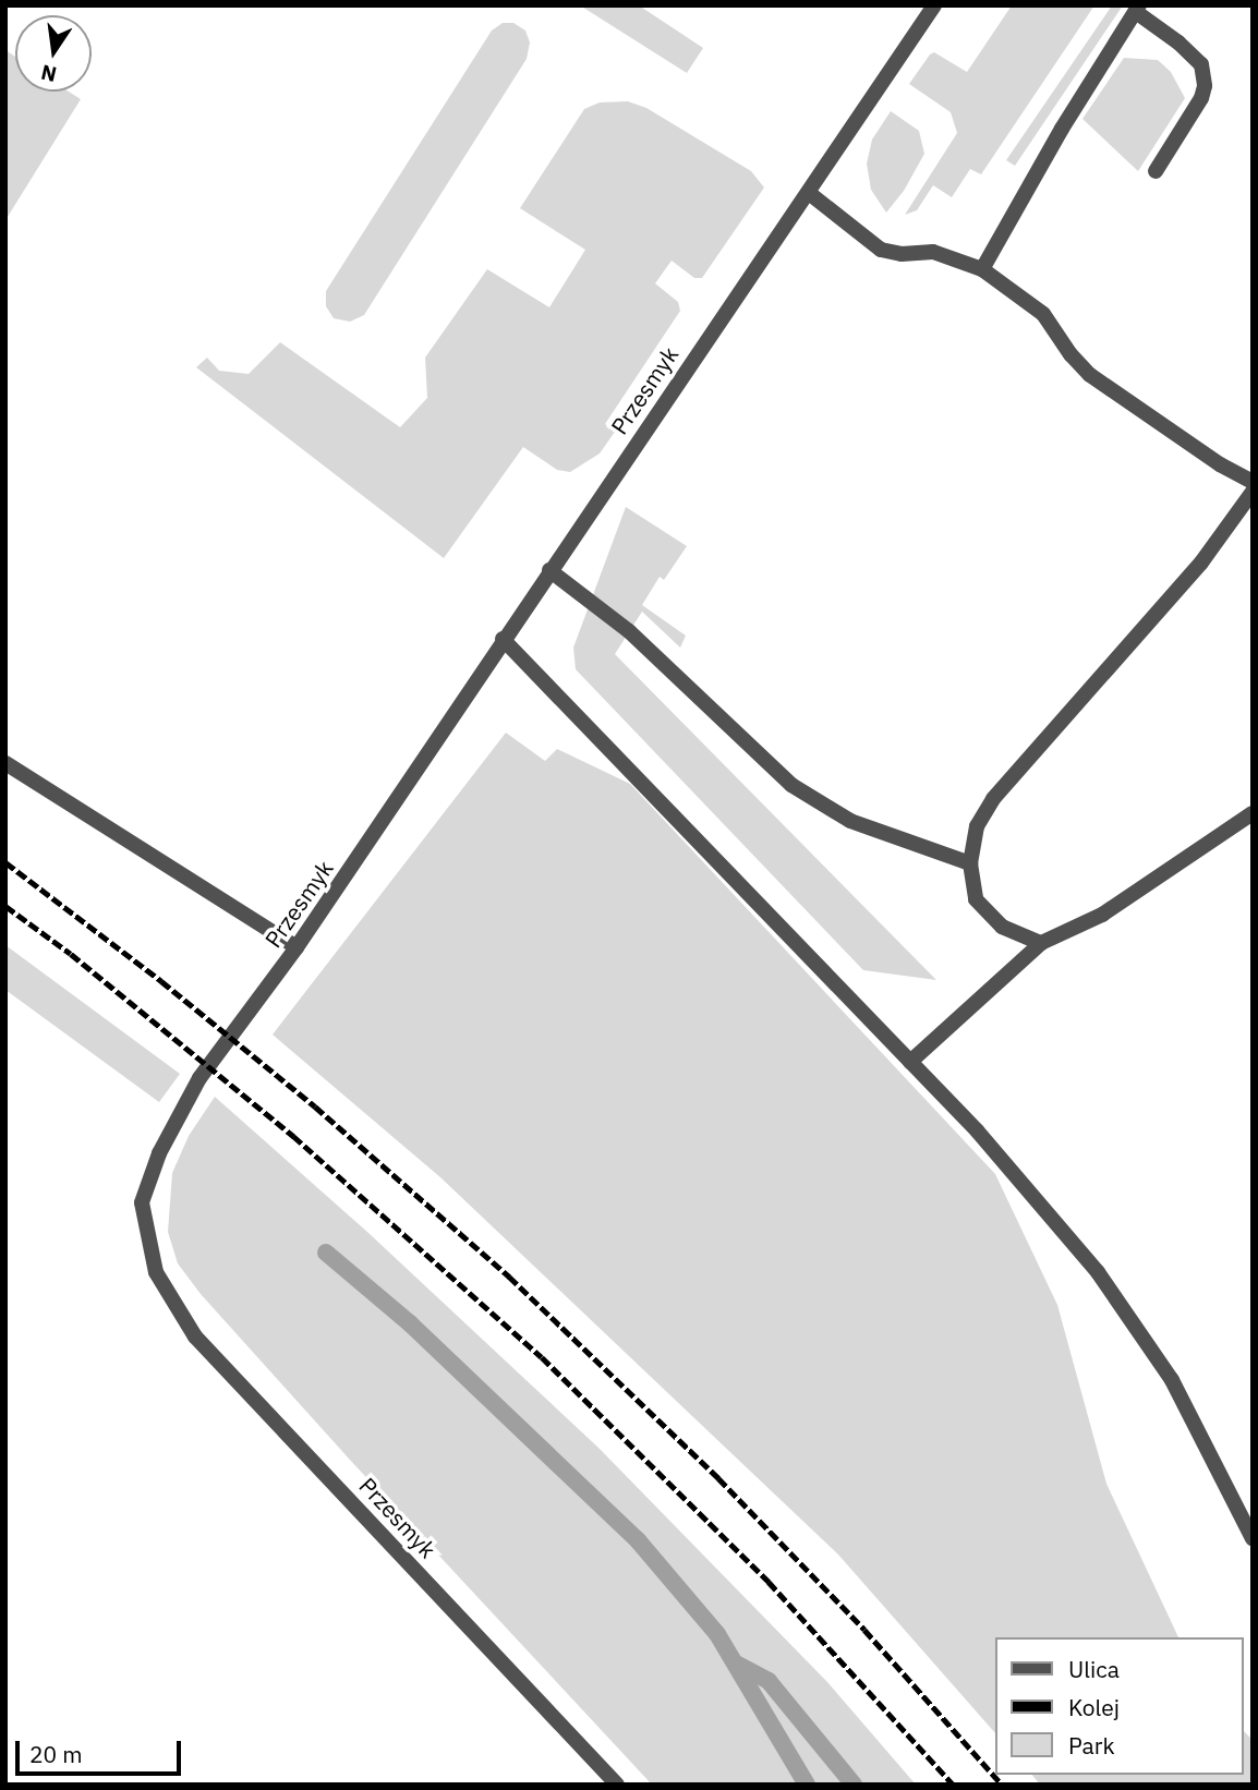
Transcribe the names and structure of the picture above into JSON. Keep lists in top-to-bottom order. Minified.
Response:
{"streets":{"street":["Przesmyk"]},"legend":["Ulica","Kolej","Park"],"scale_bar":"20 m","north":"bottom"}
